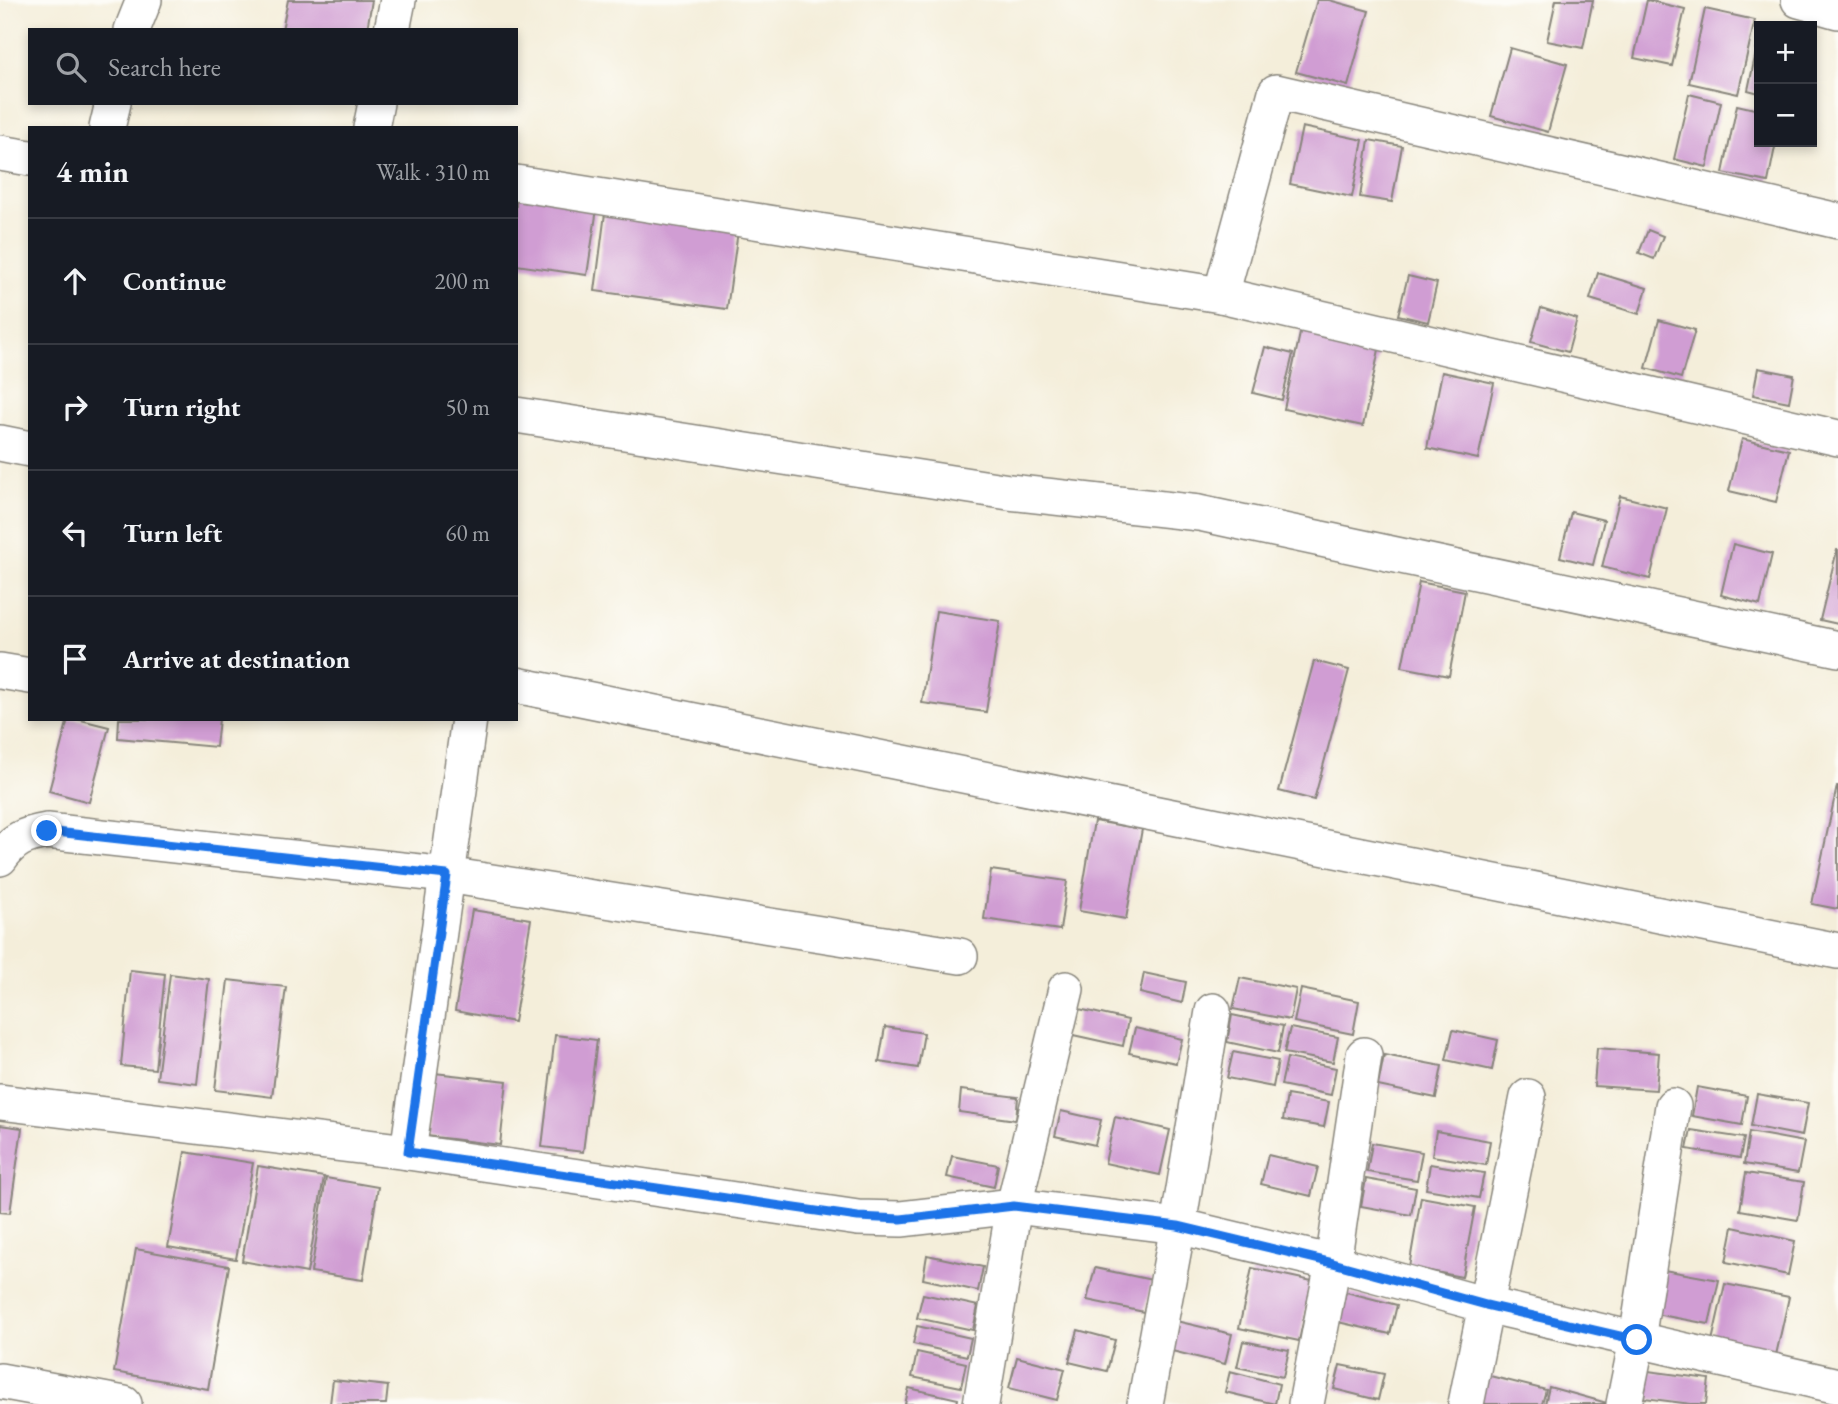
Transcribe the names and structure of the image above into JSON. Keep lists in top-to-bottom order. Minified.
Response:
{"page":{"map_buttons":["+","−"],"search":"Search here","heading":["4 min","Walk · 310 m"],"list":[["Continue","200 m"],["Turn right","50 m"],["Turn left","60 m"],"Arrive at destination"]}}
